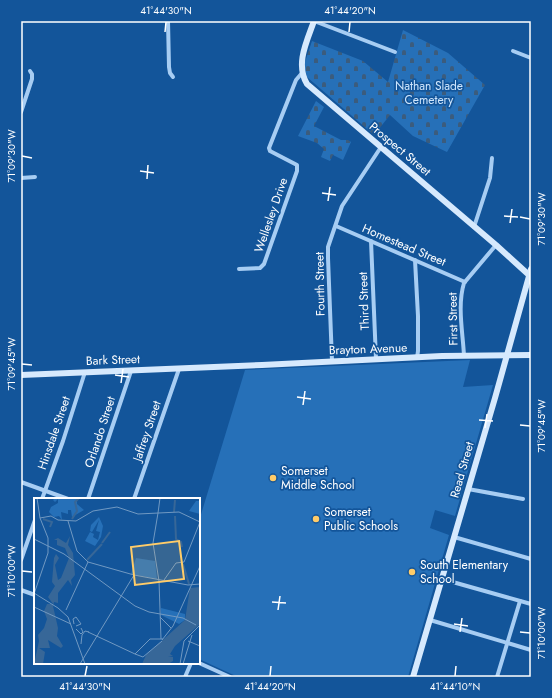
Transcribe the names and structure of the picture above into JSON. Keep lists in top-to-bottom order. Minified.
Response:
{"streets":{"main road":["Prospect Street","Brayton Avenue","Bark Street","Read Street"],"street":["Wellesley Drive","Homestead Street","Fourth Street","Third Street","First Street","Jaffrey Street","Orlando Street","Hinsdale Street"]},"crossings":[["Prospect Street","Wellesley Drive"],["Prospect Street","Fourth Street"],["Prospect Street","First Street"],["Prospect Street","Read Street"],["Homestead Street","Fourth Street"],["Homestead Street","Third Street"],["Homestead Street","First Street"],["Fourth Street","Brayton Avenue"],["Third Street","Brayton Avenue"],["First Street","Brayton Avenue"],["Brayton Avenue","Bark Street"],["Brayton Avenue","Read Street"],["Bark Street","Jaffrey Street"],["Bark Street","Orlando Street"],["Bark Street","Hinsdale Street"]],"parks":["Nathan Slade Cemetery"],"places":["Somerset Middle School","Somerset Public Schools","South Elementary School"],"coordinates":["41°44'30\"N","41°44'20\"N","71°09'30\"W","71°09'45\"W","71°10'00\"W","41°44'10\"N"]}
